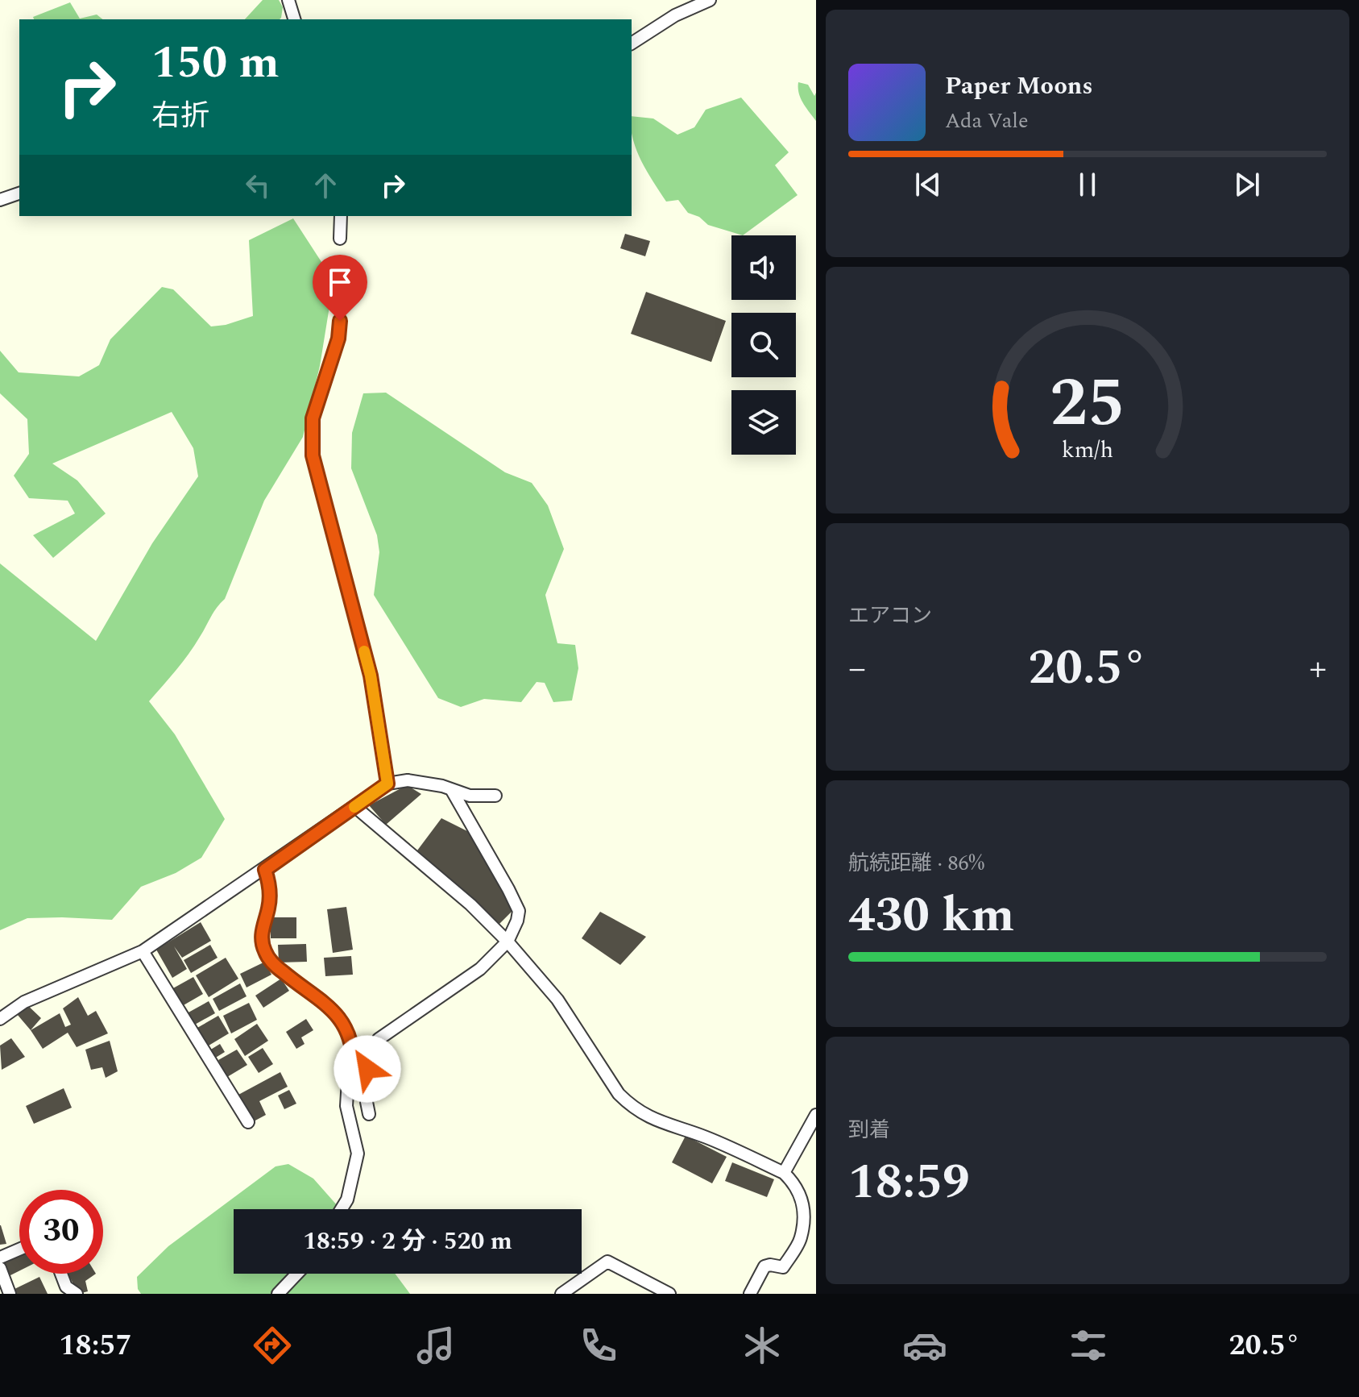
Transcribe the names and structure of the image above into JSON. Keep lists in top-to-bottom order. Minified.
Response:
{"page":{"turn":["150 m","右折"],"song":["Paper Moons","Ada Vale"],"tile":["エアコン",["航続距離 · 86%","430 km"],["到着","18:59"]],"heat":["−","20.5°","+"],"limit":"30","trip":"18:59 · 2 分 · 520 m","tabs":["18:57","20.5°"],"gauge":["25","km/h"]}}
